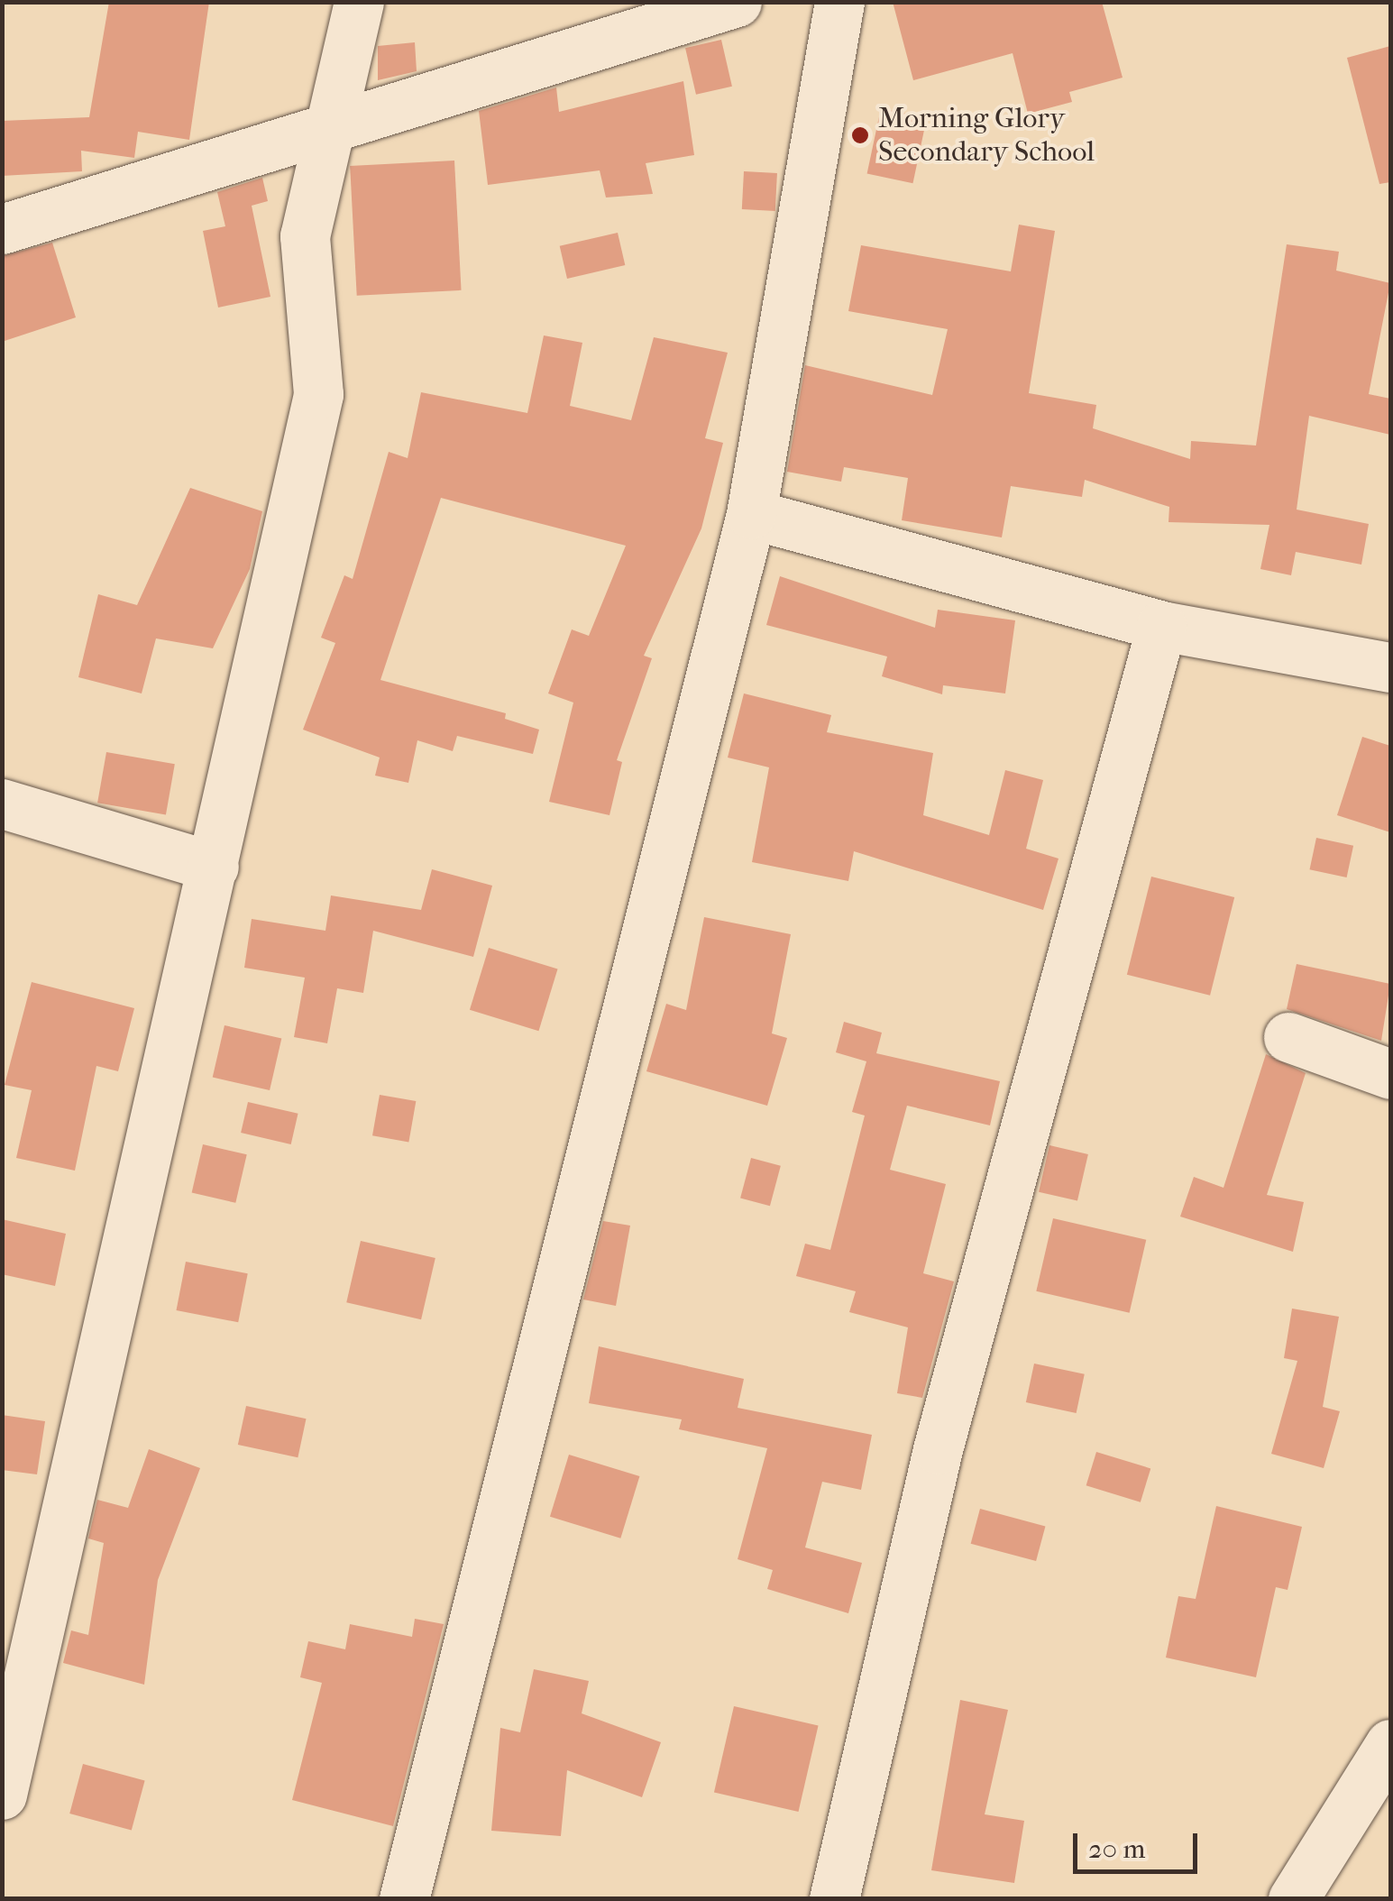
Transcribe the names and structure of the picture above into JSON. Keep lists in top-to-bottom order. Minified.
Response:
{"places":["Morning Glory Secondary School"],"scale_bar":"20 m"}
